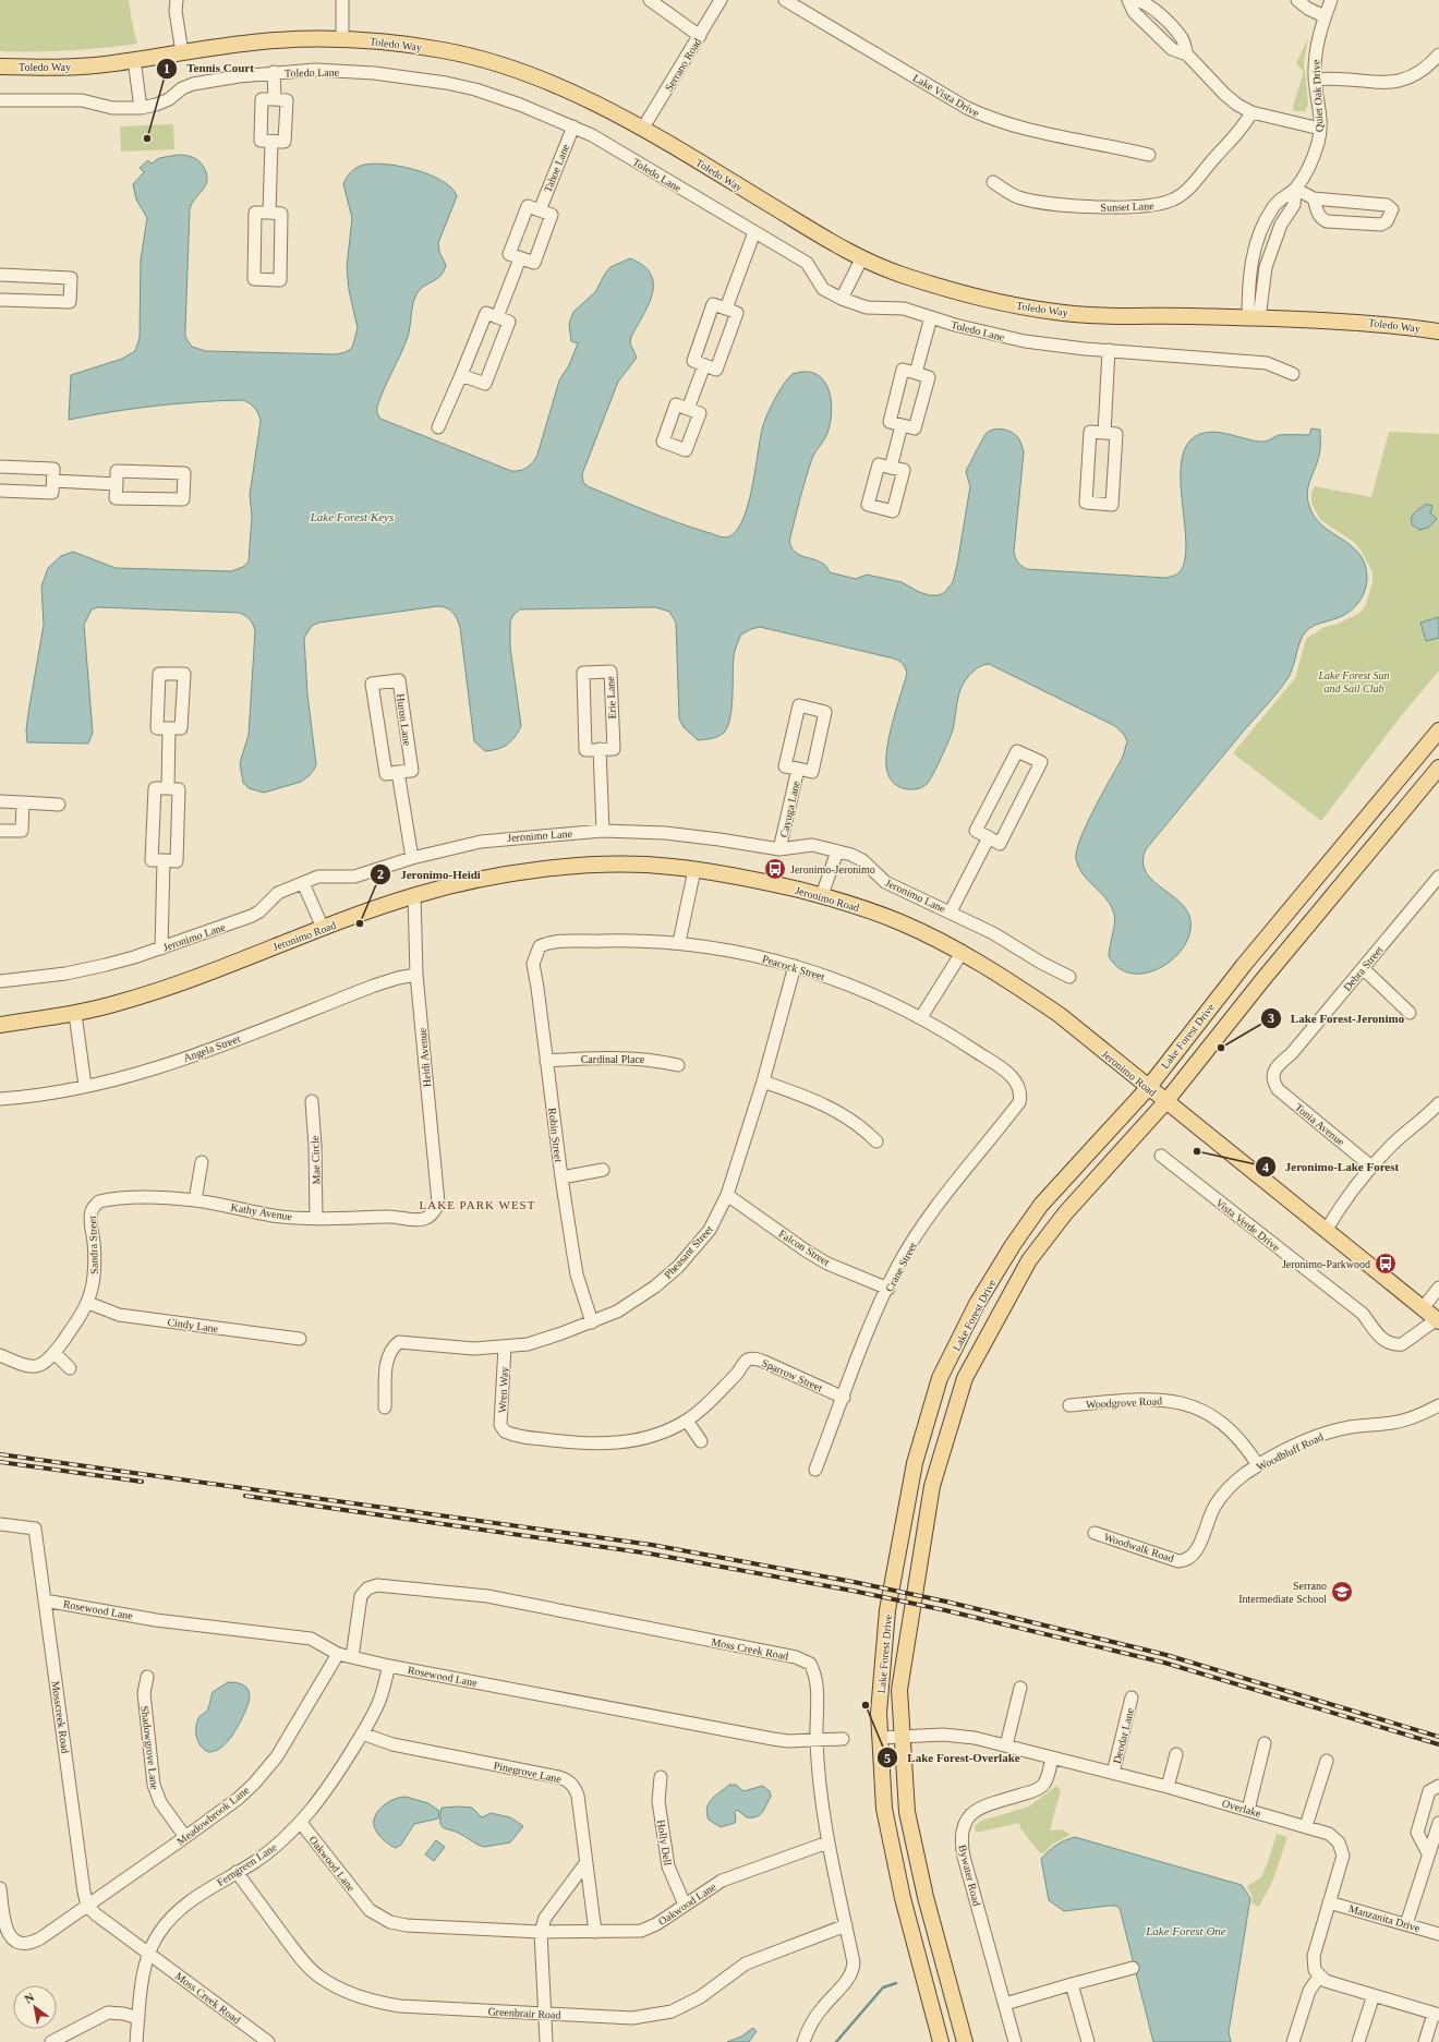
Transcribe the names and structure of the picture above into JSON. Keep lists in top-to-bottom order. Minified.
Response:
{"streets":{"main road":["Toledo Way","Jeronimo Road","Lake Forest Drive"],"street":["Serrano Road","Toledo Lane","Lake Vista Drive","Quiet Oak Drive","Tahoe Lane","Sunset Lane","Erie Lane","Huron Lane","Cayuga Lane","Jeronimo Lane","Peacock Street","Debra Street","Angela Street","Heidi Avenue","Cardinal Place","Tonia Avenue","Robin Street","Mae Circle","Kathy Avenue","Vista Verde Drive","Sandra Street","Falcon Street","Pheasant Street","Crane Street","Cindy Lane","Sparrow Street","Wren Way","Woodgrove Road","Woodbluff Road","Woodwalk Road","Rosewood Lane","Moss Creek Road","Mosscreek Road","Deodar Lane","Shadowgrove Lane","Pinegrove Lane","Overlake","Meadowbrook Lane","Holly Dell","Oakwood Lane","Ferngreen Lane","Bywater Road","Manzanita Drive","Greenbrair Road"]},"crossings":[["Toledo Way","Serrano Road"],["Toledo Way","Quiet Oak Drive"],["Toledo Lane","Tahoe Lane"],["Cayuga Lane","Jeronimo Lane"],["Jeronimo Road","Lake Forest Drive"],["Jeronimo Road","Heidi Avenue"],["Jeronimo Road","Vista Verde Drive"],["Peacock Street","Robin Street"],["Peacock Street","Pheasant Street"],["Peacock Street","Crane Street"],["Debra Street","Tonia Avenue"],["Lake Forest Drive","Overlake"],["Angela Street","Heidi Avenue"],["Heidi Avenue","Kathy Avenue"],["Cardinal Place","Robin Street"],["Robin Street","Pheasant Street"],["Mae Circle","Kathy Avenue"],["Kathy Avenue","Sandra Street"],["Sandra Street","Cindy Lane"],["Falcon Street","Pheasant Street"],["Falcon Street","Crane Street"],["Pheasant Street","Wren Way"],["Crane Street","Sparrow Street"],["Sparrow Street","Wren Way"],["Woodgrove Road","Woodbluff Road"],["Woodbluff Road","Woodwalk Road"],["Rosewood Lane","Moss Creek Road"],["Rosewood Lane","Mosscreek Road"],["Rosewood Lane","Meadowbrook Lane"],["Rosewood Lane","Ferngreen Lane"],["Moss Creek Road","Oakwood Lane"],["Moss Creek Road","Ferngreen Lane"],["Moss Creek Road","Greenbrair Road"],["Mosscreek Road","Meadowbrook Lane"],["Deodar Lane","Overlake"],["Shadowgrove Lane","Meadowbrook Lane"],["Pinegrove Lane","Oakwood Lane"],["Pinegrove Lane","Ferngreen Lane"],["Overlake","Bywater Road"],["Overlake","Manzanita Drive"],["Holly Dell","Oakwood Lane"],["Oakwood Lane","Ferngreen Lane"],["Ferngreen Lane","Greenbrair Road"]],"districts":["LAKE PARK WEST"],"water":["Lake Forest Keys","Lake Forest One"],"parks":["Lake Forest Sun and Sail Club"],"places":{"other":["Tennis Court","Jeronimo-Heidi","Lake Forest-Jeronimo","Jeronimo-Lake Forest","Lake Forest-Overlake"],"bus stop":["Jeronimo-Jeronimo","Jeronimo-Parkwood"],"school or university":["Serrano Intermediate School"]},"north":"top left"}
